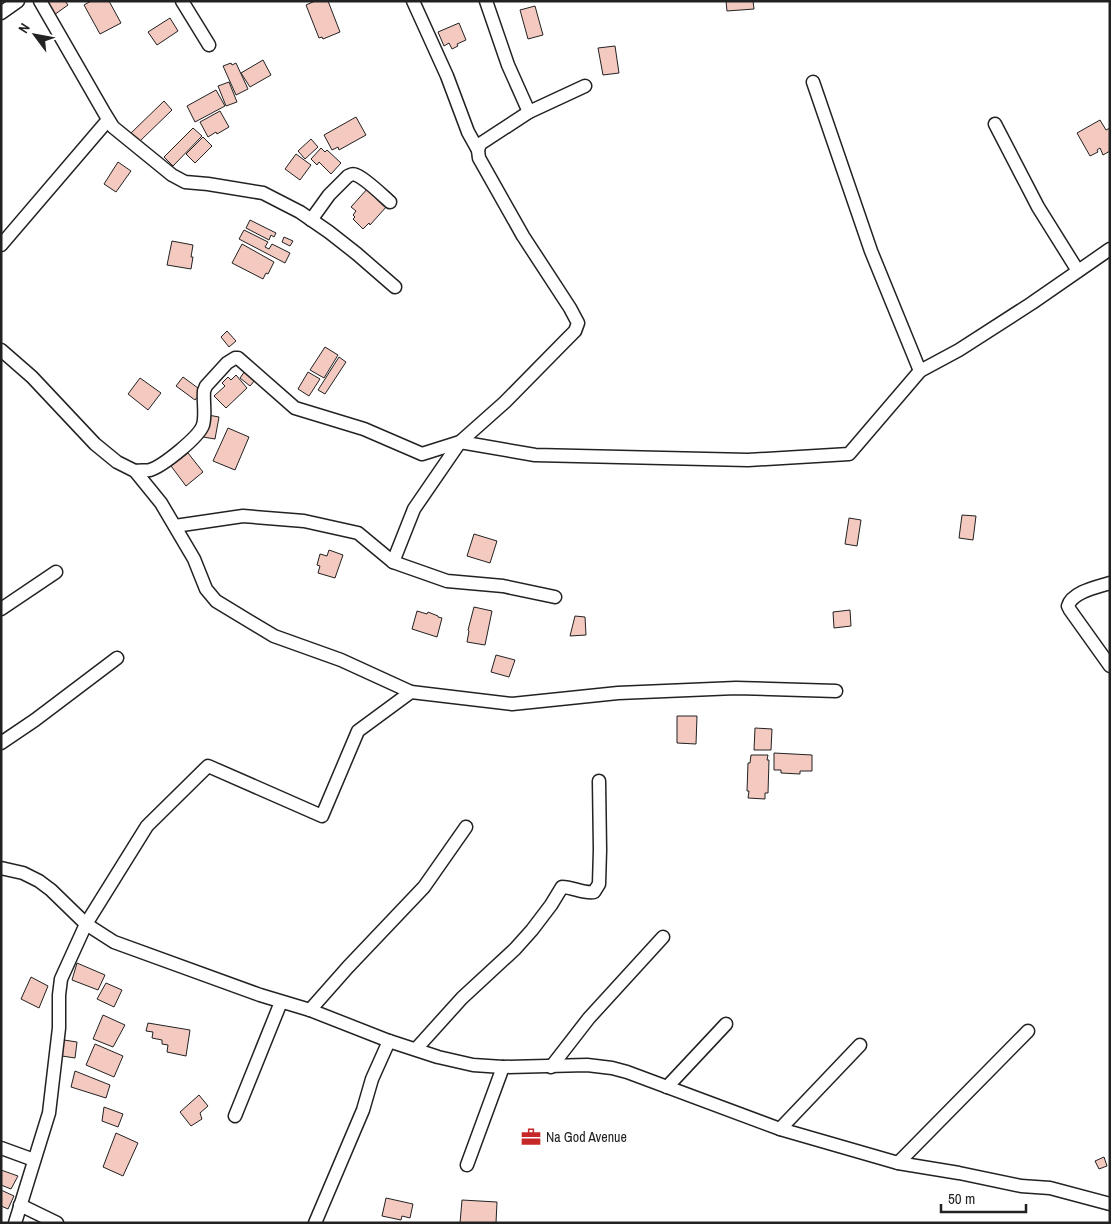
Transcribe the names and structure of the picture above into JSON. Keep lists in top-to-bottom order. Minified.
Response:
{"places":{"office":["Na God Avenue"]},"scale_bar":"50 m","north":"top left"}
